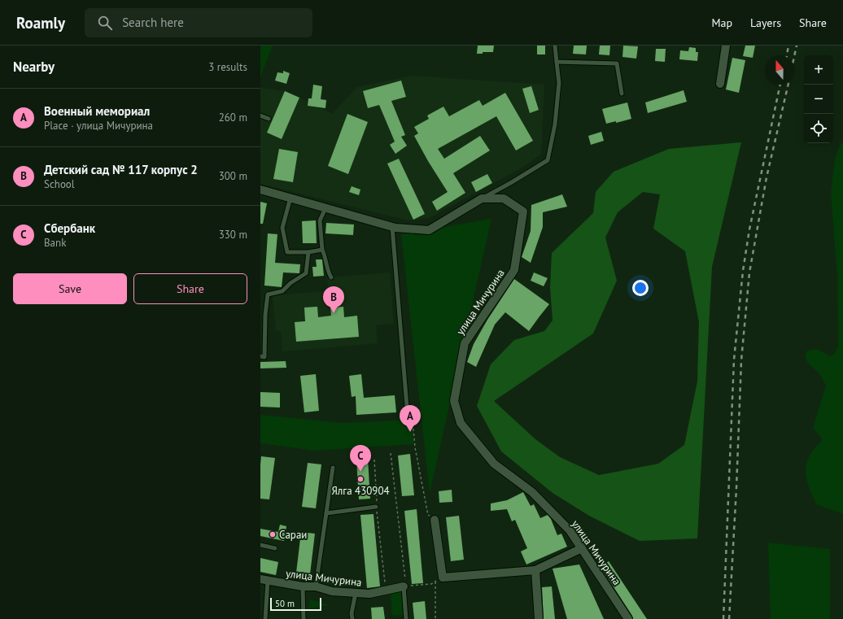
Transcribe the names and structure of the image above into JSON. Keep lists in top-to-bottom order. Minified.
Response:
{"streets":{"street":["улица Мичурина"]},"places":["Ялга 430904","Сараи"],"scale_bar":"50 m","north":"top","page":{"header":"Roamly","search":"Search here","nav":["Map","Layers","Share"],"heading":["Nearby","3 results"],"map_buttons":["+","−"],"list":[{"mark":"A","name":"Военный мемориал","note":"Place · улица Мичурина","value":"260 m"},{"mark":"B","name":"Детский сад № 117 корпус 2","note":"School","value":"300 m"},{"mark":"C","name":"Сбербанк","note":"Bank","value":"330 m"}],"buttons":["Save","Share"],"pins":["B","A","C"],"scale":"50 m"}}
